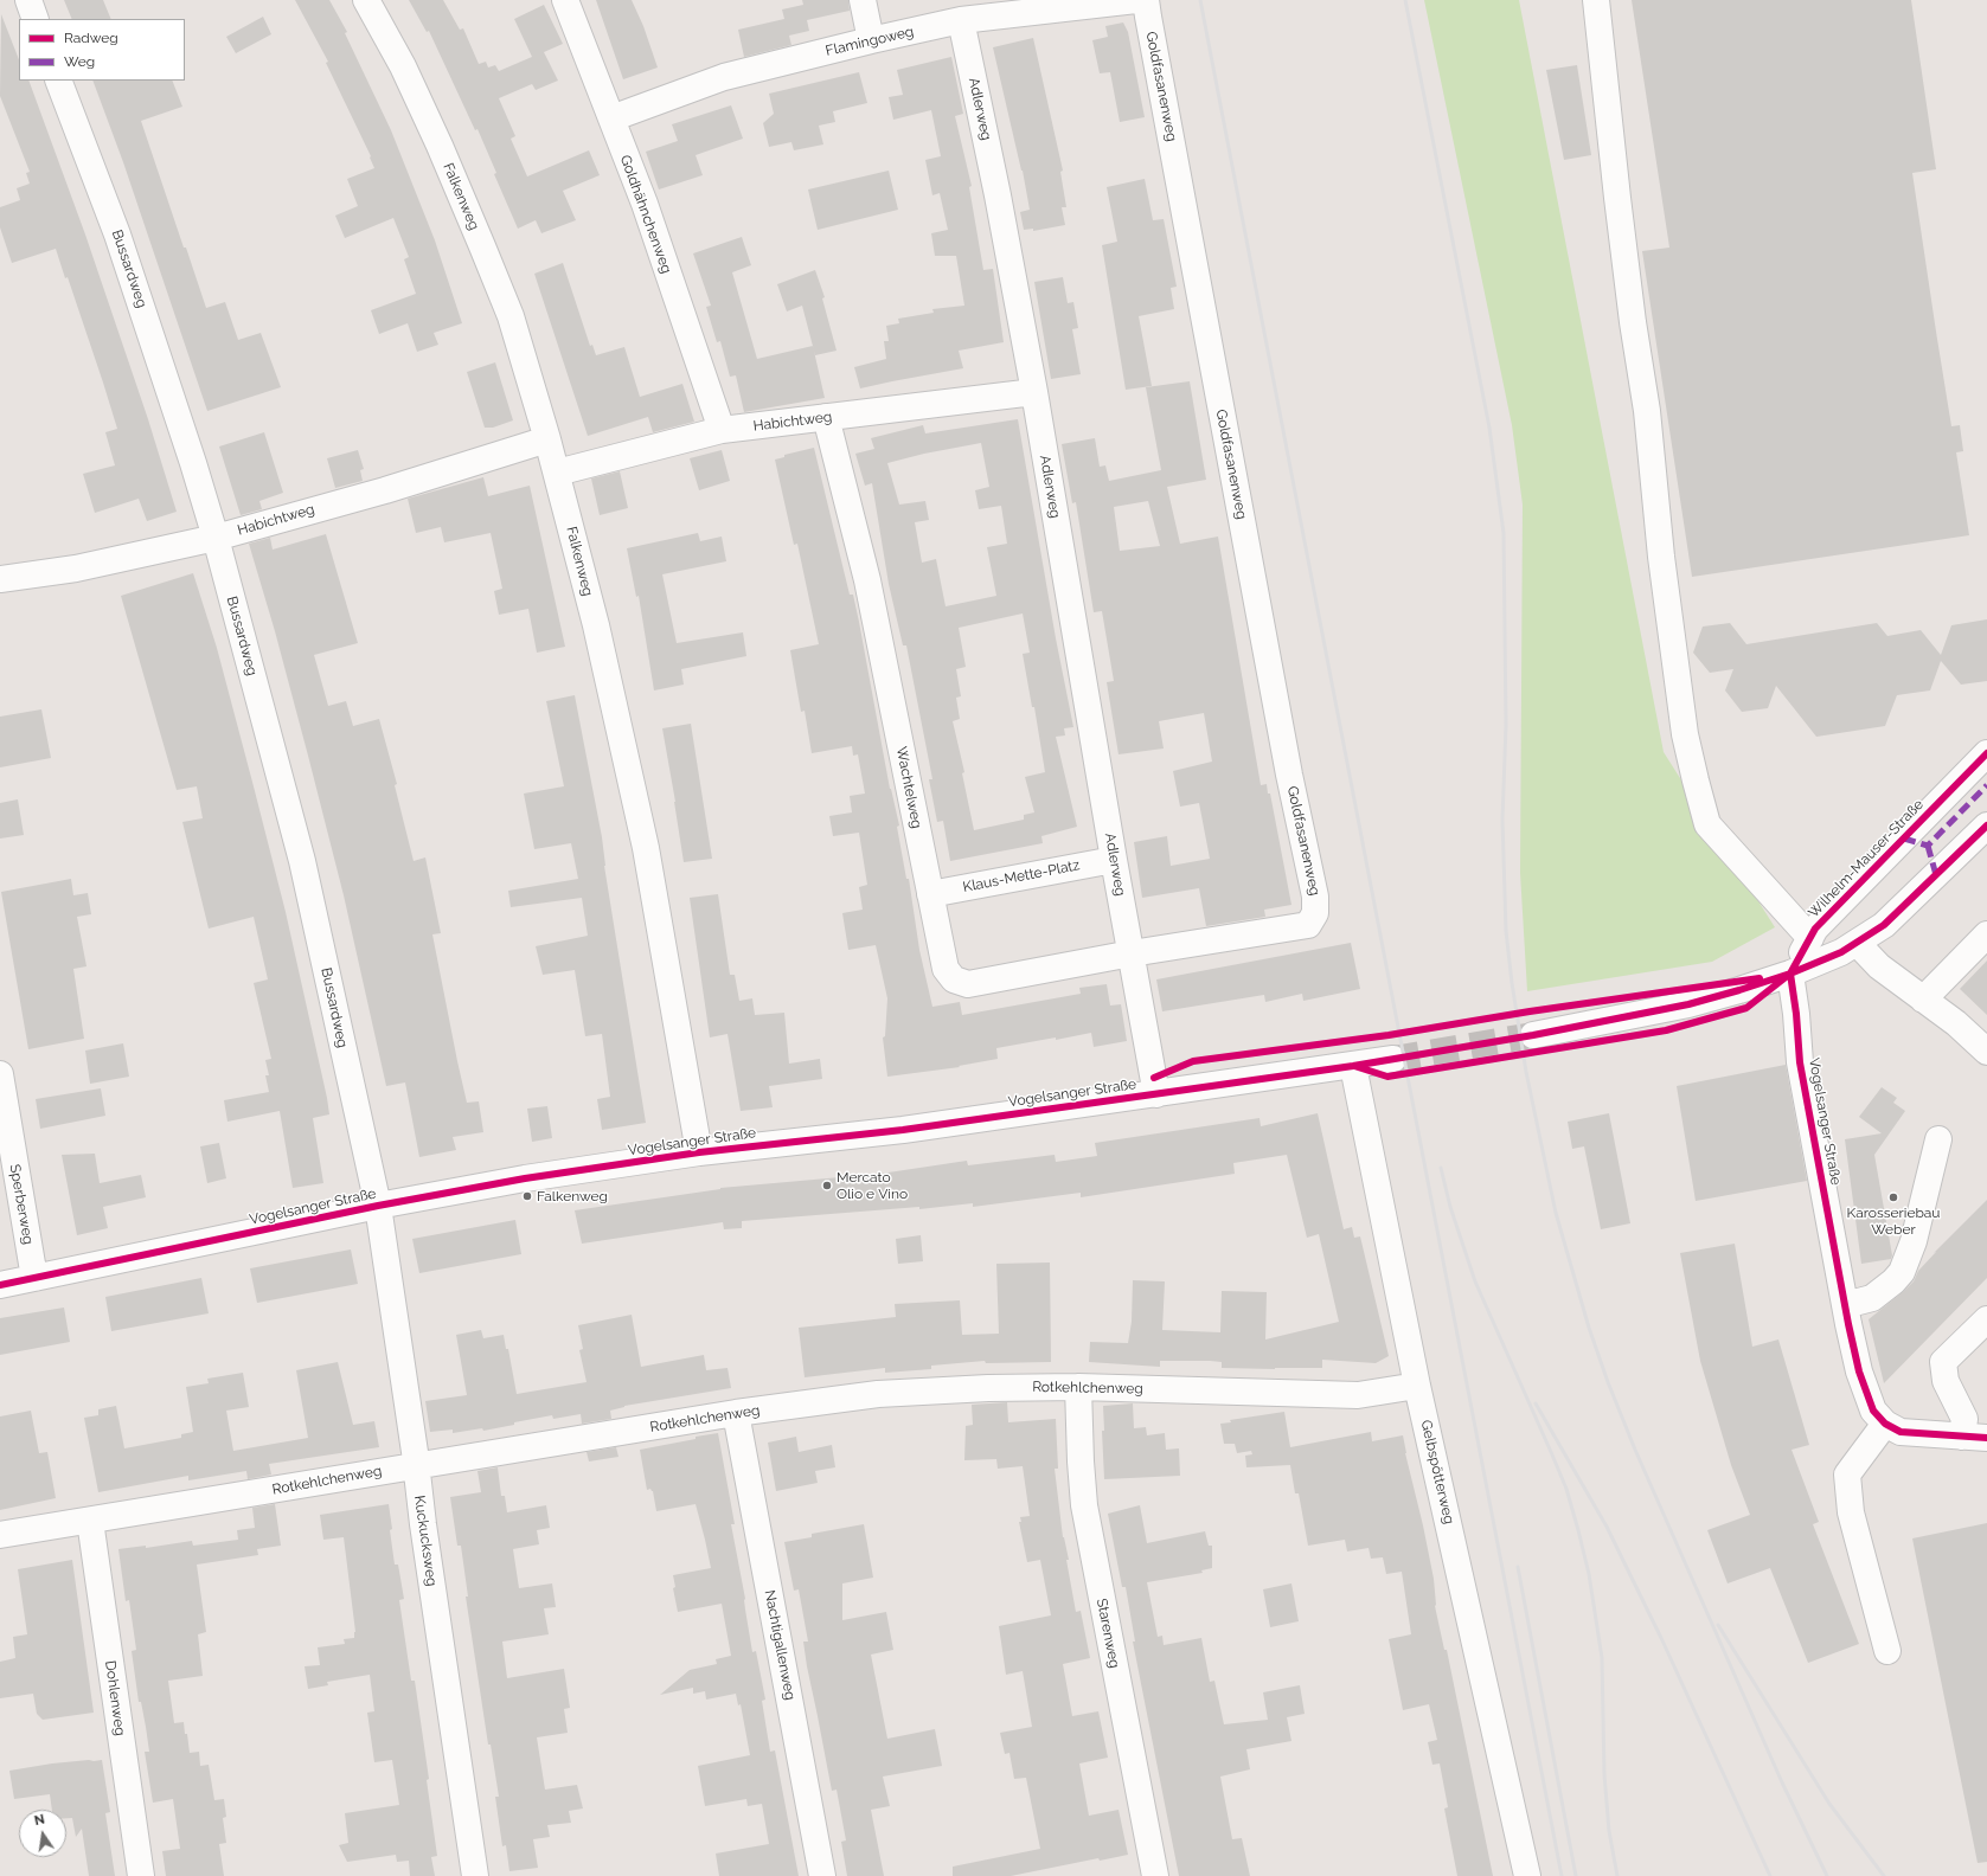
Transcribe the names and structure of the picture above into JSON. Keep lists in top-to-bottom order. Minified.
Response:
{"streets":{"street":["Flamingoweg","Goldfasanenweg","Adlerweg","Falkenweg","Goldhähnchenweg","Bussardweg","Habichtweg","Wachtelweg","Wilhelm-Mauser-Straße","Klaus-Mette-Platz","Vogelsanger Straße","Sperberweg","Rotkehlchenweg","Gelbspötterweg","Kuckucksweg","Starenweg","Nachtigallenweg","Dohlenweg"]},"crossings":[["Flamingoweg","Adlerweg"],["Flamingoweg","Goldhähnchenweg"],["Goldfasanenweg","Adlerweg"],["Goldfasanenweg","Wachtelweg"],["Adlerweg","Habichtweg"],["Adlerweg","Wachtelweg"],["Adlerweg","Klaus-Mette-Platz"],["Adlerweg","Vogelsanger Straße"],["Falkenweg","Habichtweg"],["Falkenweg","Vogelsanger Straße"],["Goldhähnchenweg","Habichtweg"],["Bussardweg","Habichtweg"],["Bussardweg","Vogelsanger Straße"],["Bussardweg","Kuckucksweg"],["Habichtweg","Wachtelweg"],["Wachtelweg","Klaus-Mette-Platz"],["Wilhelm-Mauser-Straße","Vogelsanger Straße"],["Vogelsanger Straße","Sperberweg"],["Vogelsanger Straße","Gelbspötterweg"],["Vogelsanger Straße","Kuckucksweg"],["Rotkehlchenweg","Gelbspötterweg"],["Rotkehlchenweg","Kuckucksweg"],["Rotkehlchenweg","Starenweg"],["Rotkehlchenweg","Nachtigallenweg"],["Rotkehlchenweg","Dohlenweg"]],"places":["Mercato Olio e Vino","Falkenweg","Karosseriebau Weber"],"legend":["Radweg","Weg"],"north":"top"}
